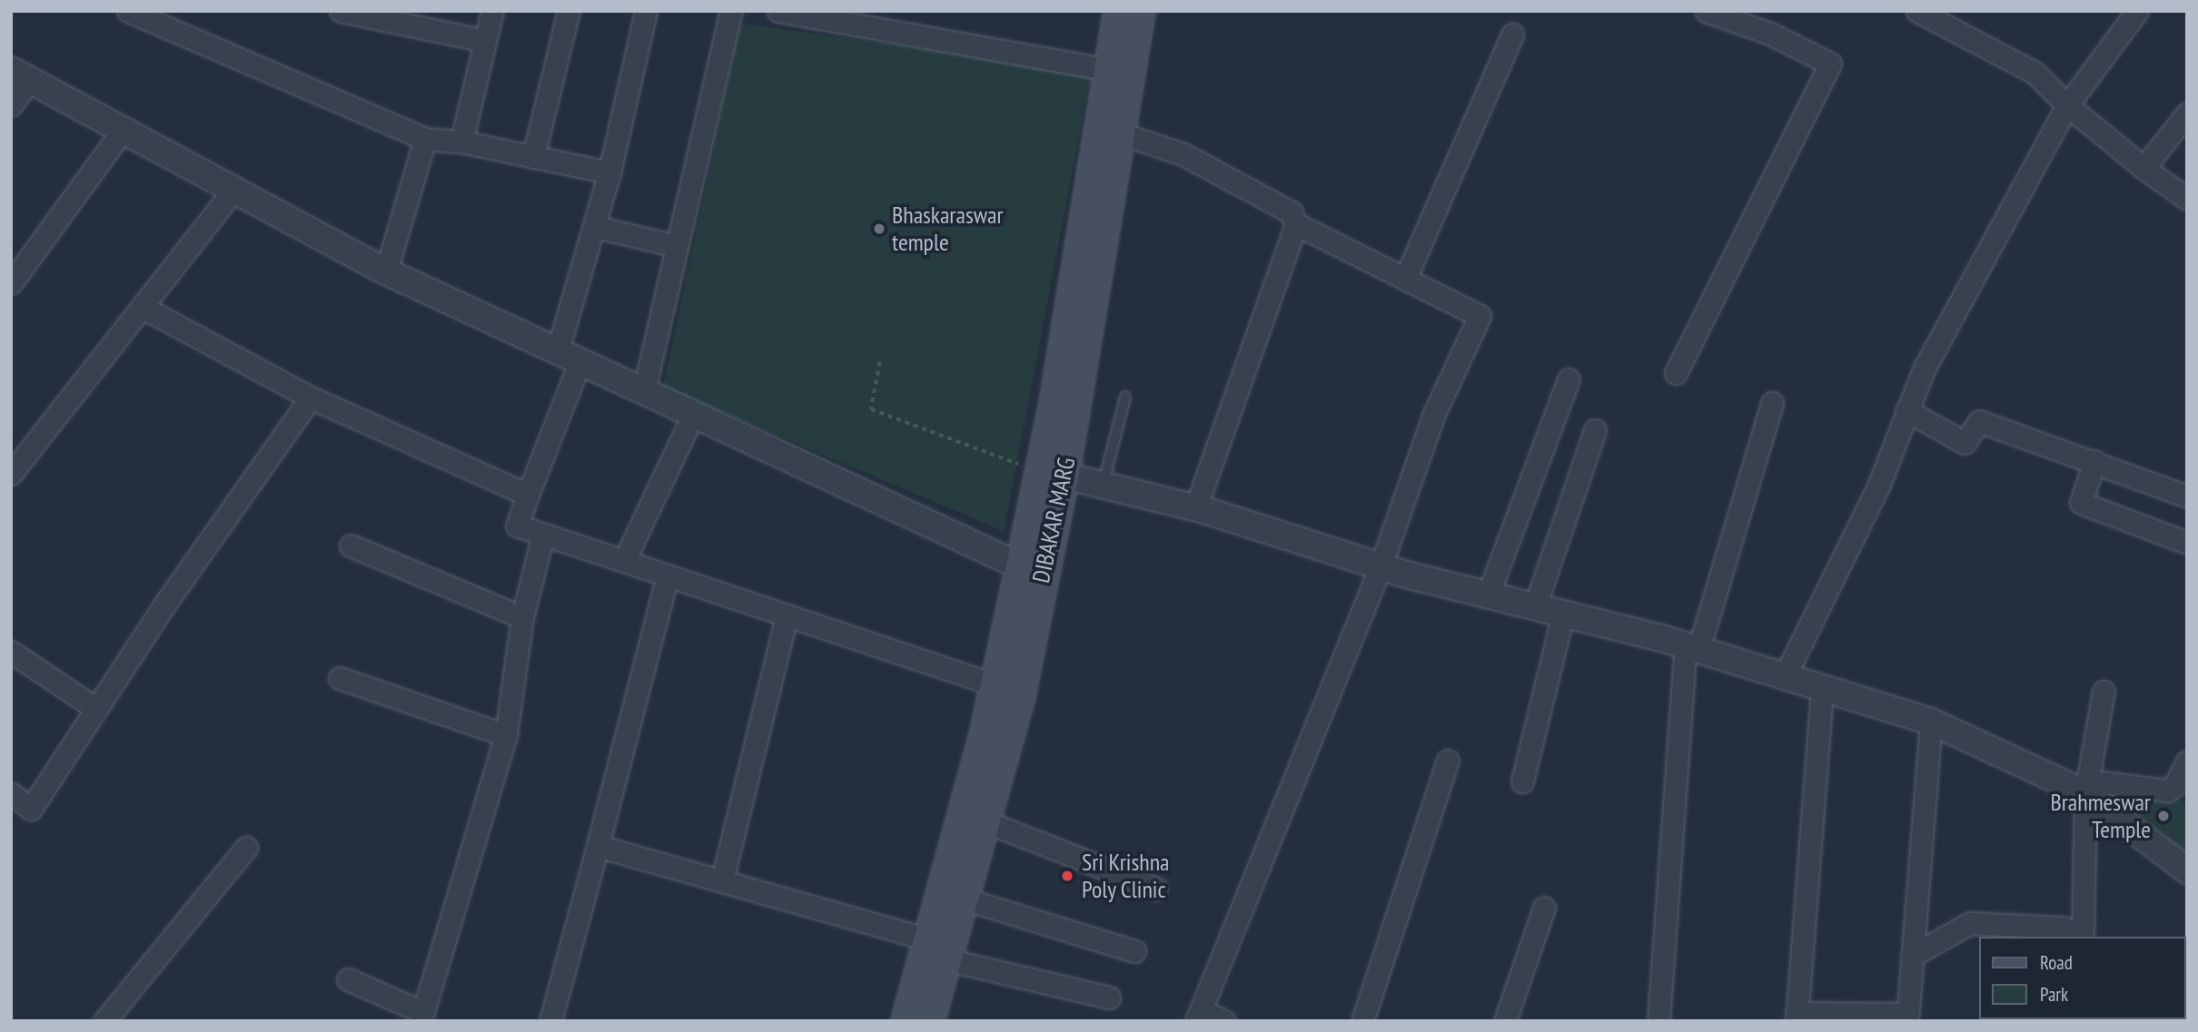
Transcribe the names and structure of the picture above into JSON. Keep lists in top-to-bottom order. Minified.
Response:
{"streets":{"main road":["DIBAKAR MARG"]},"places":["Bhaskaraswar temple","Brahmeswar Temple","Sri Krishna Poly Clinic"],"legend":["Road","Park"]}
